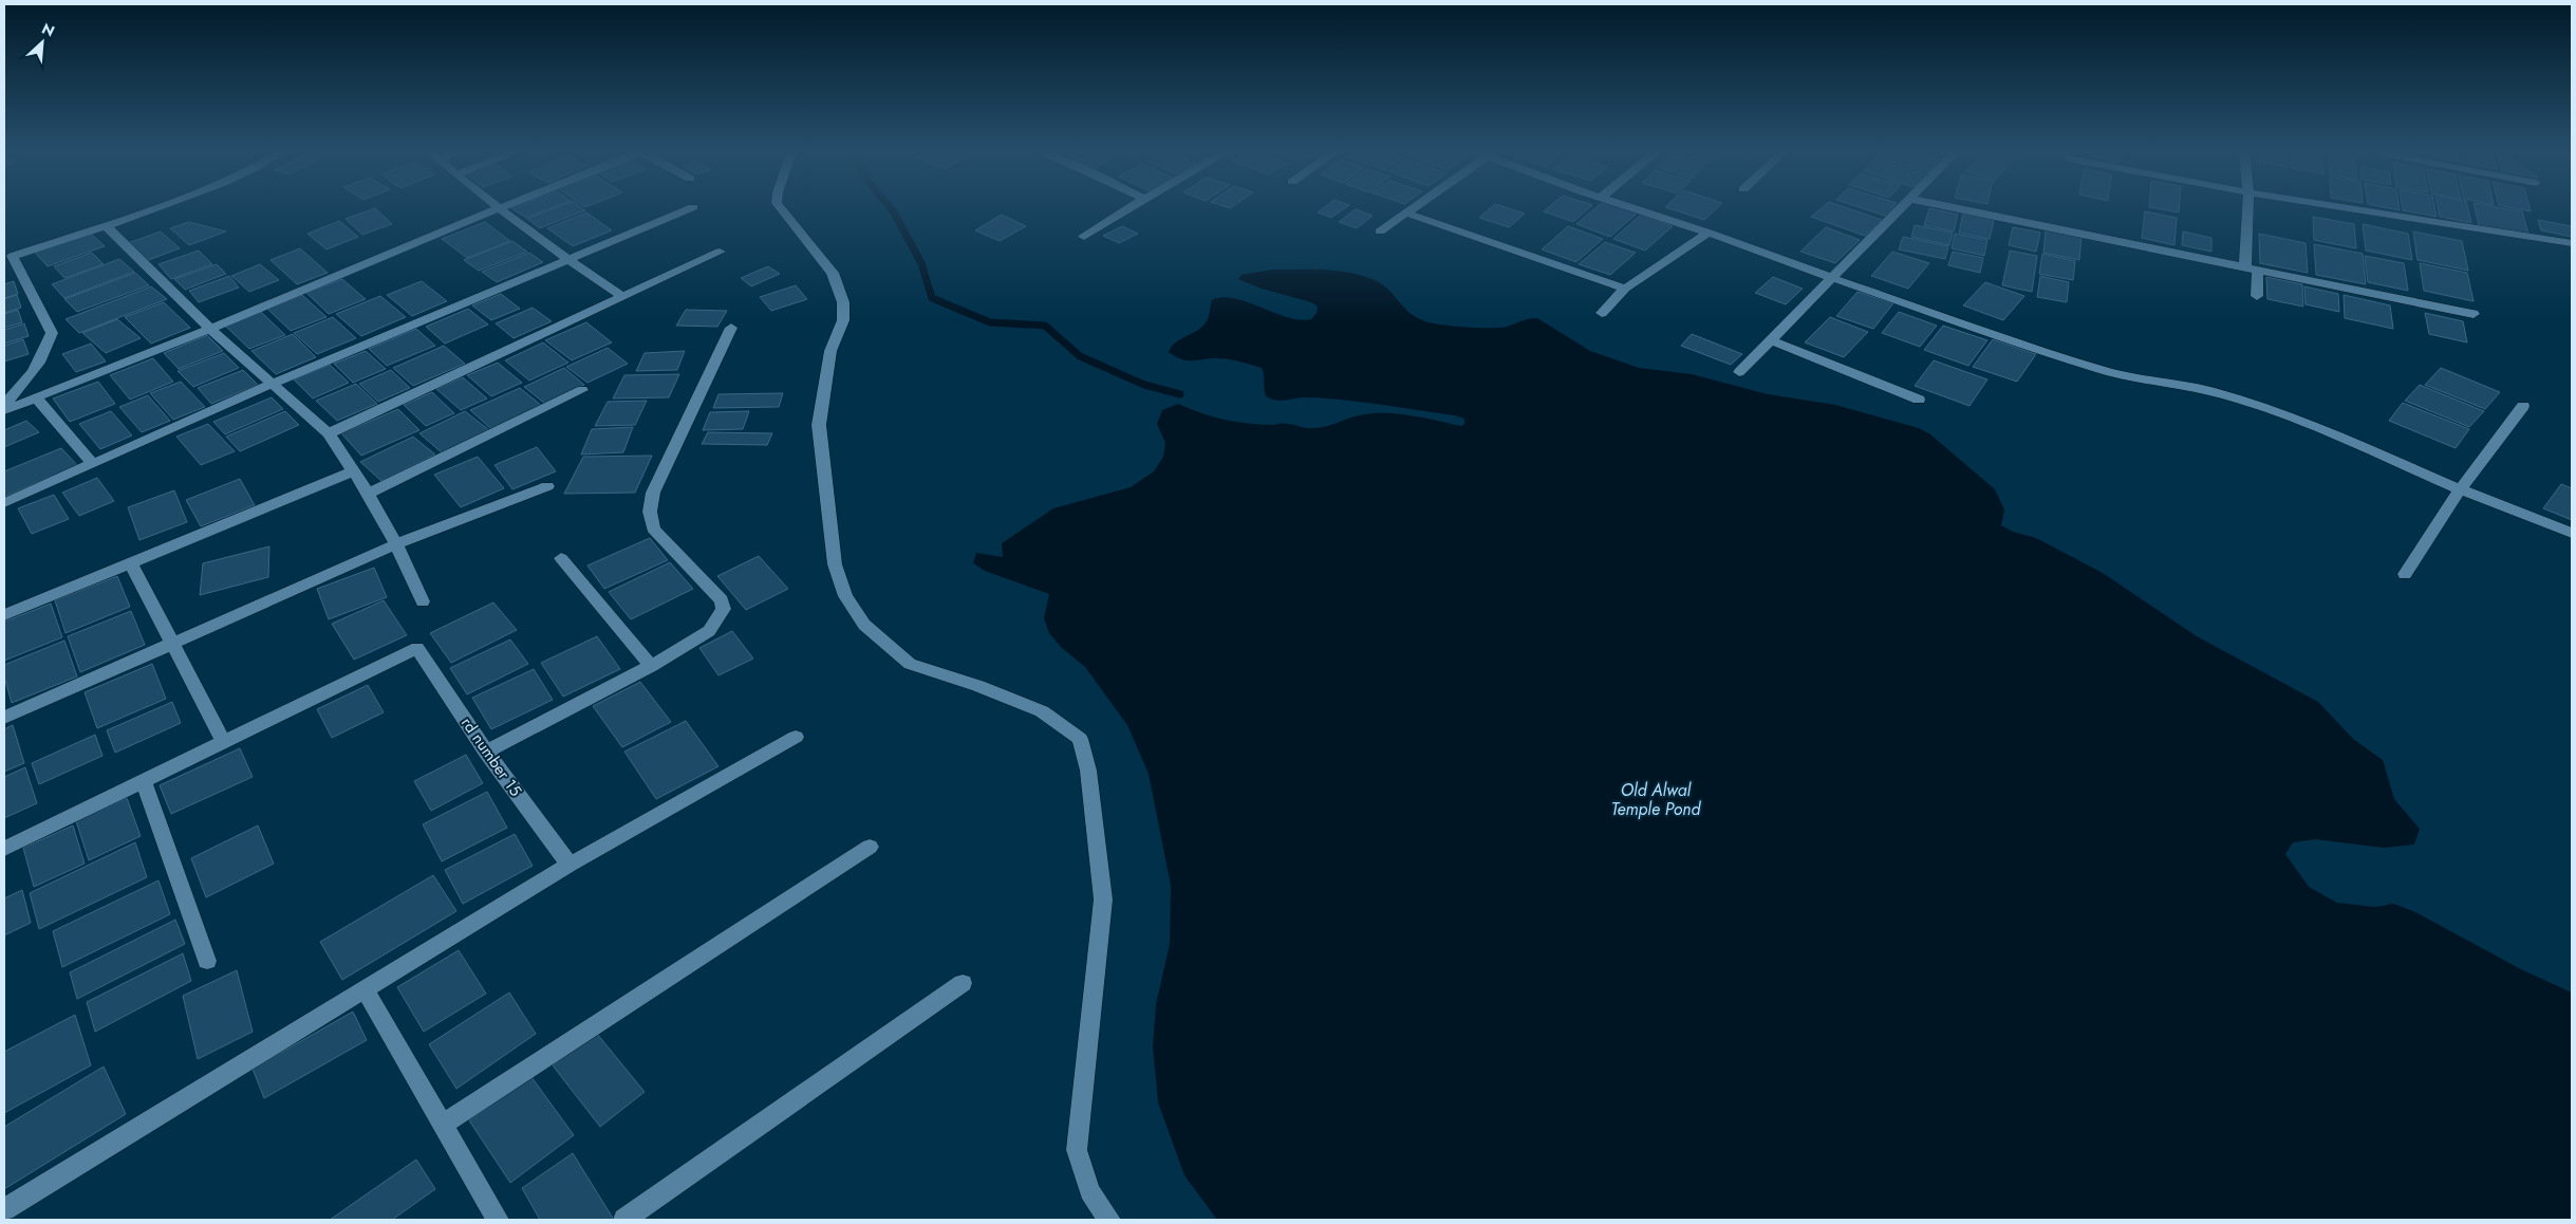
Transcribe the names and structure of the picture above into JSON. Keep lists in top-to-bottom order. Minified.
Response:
{"streets":{"street":["rd number 15"]},"water":["Old Alwal Temple Pond"],"north":"top right"}
